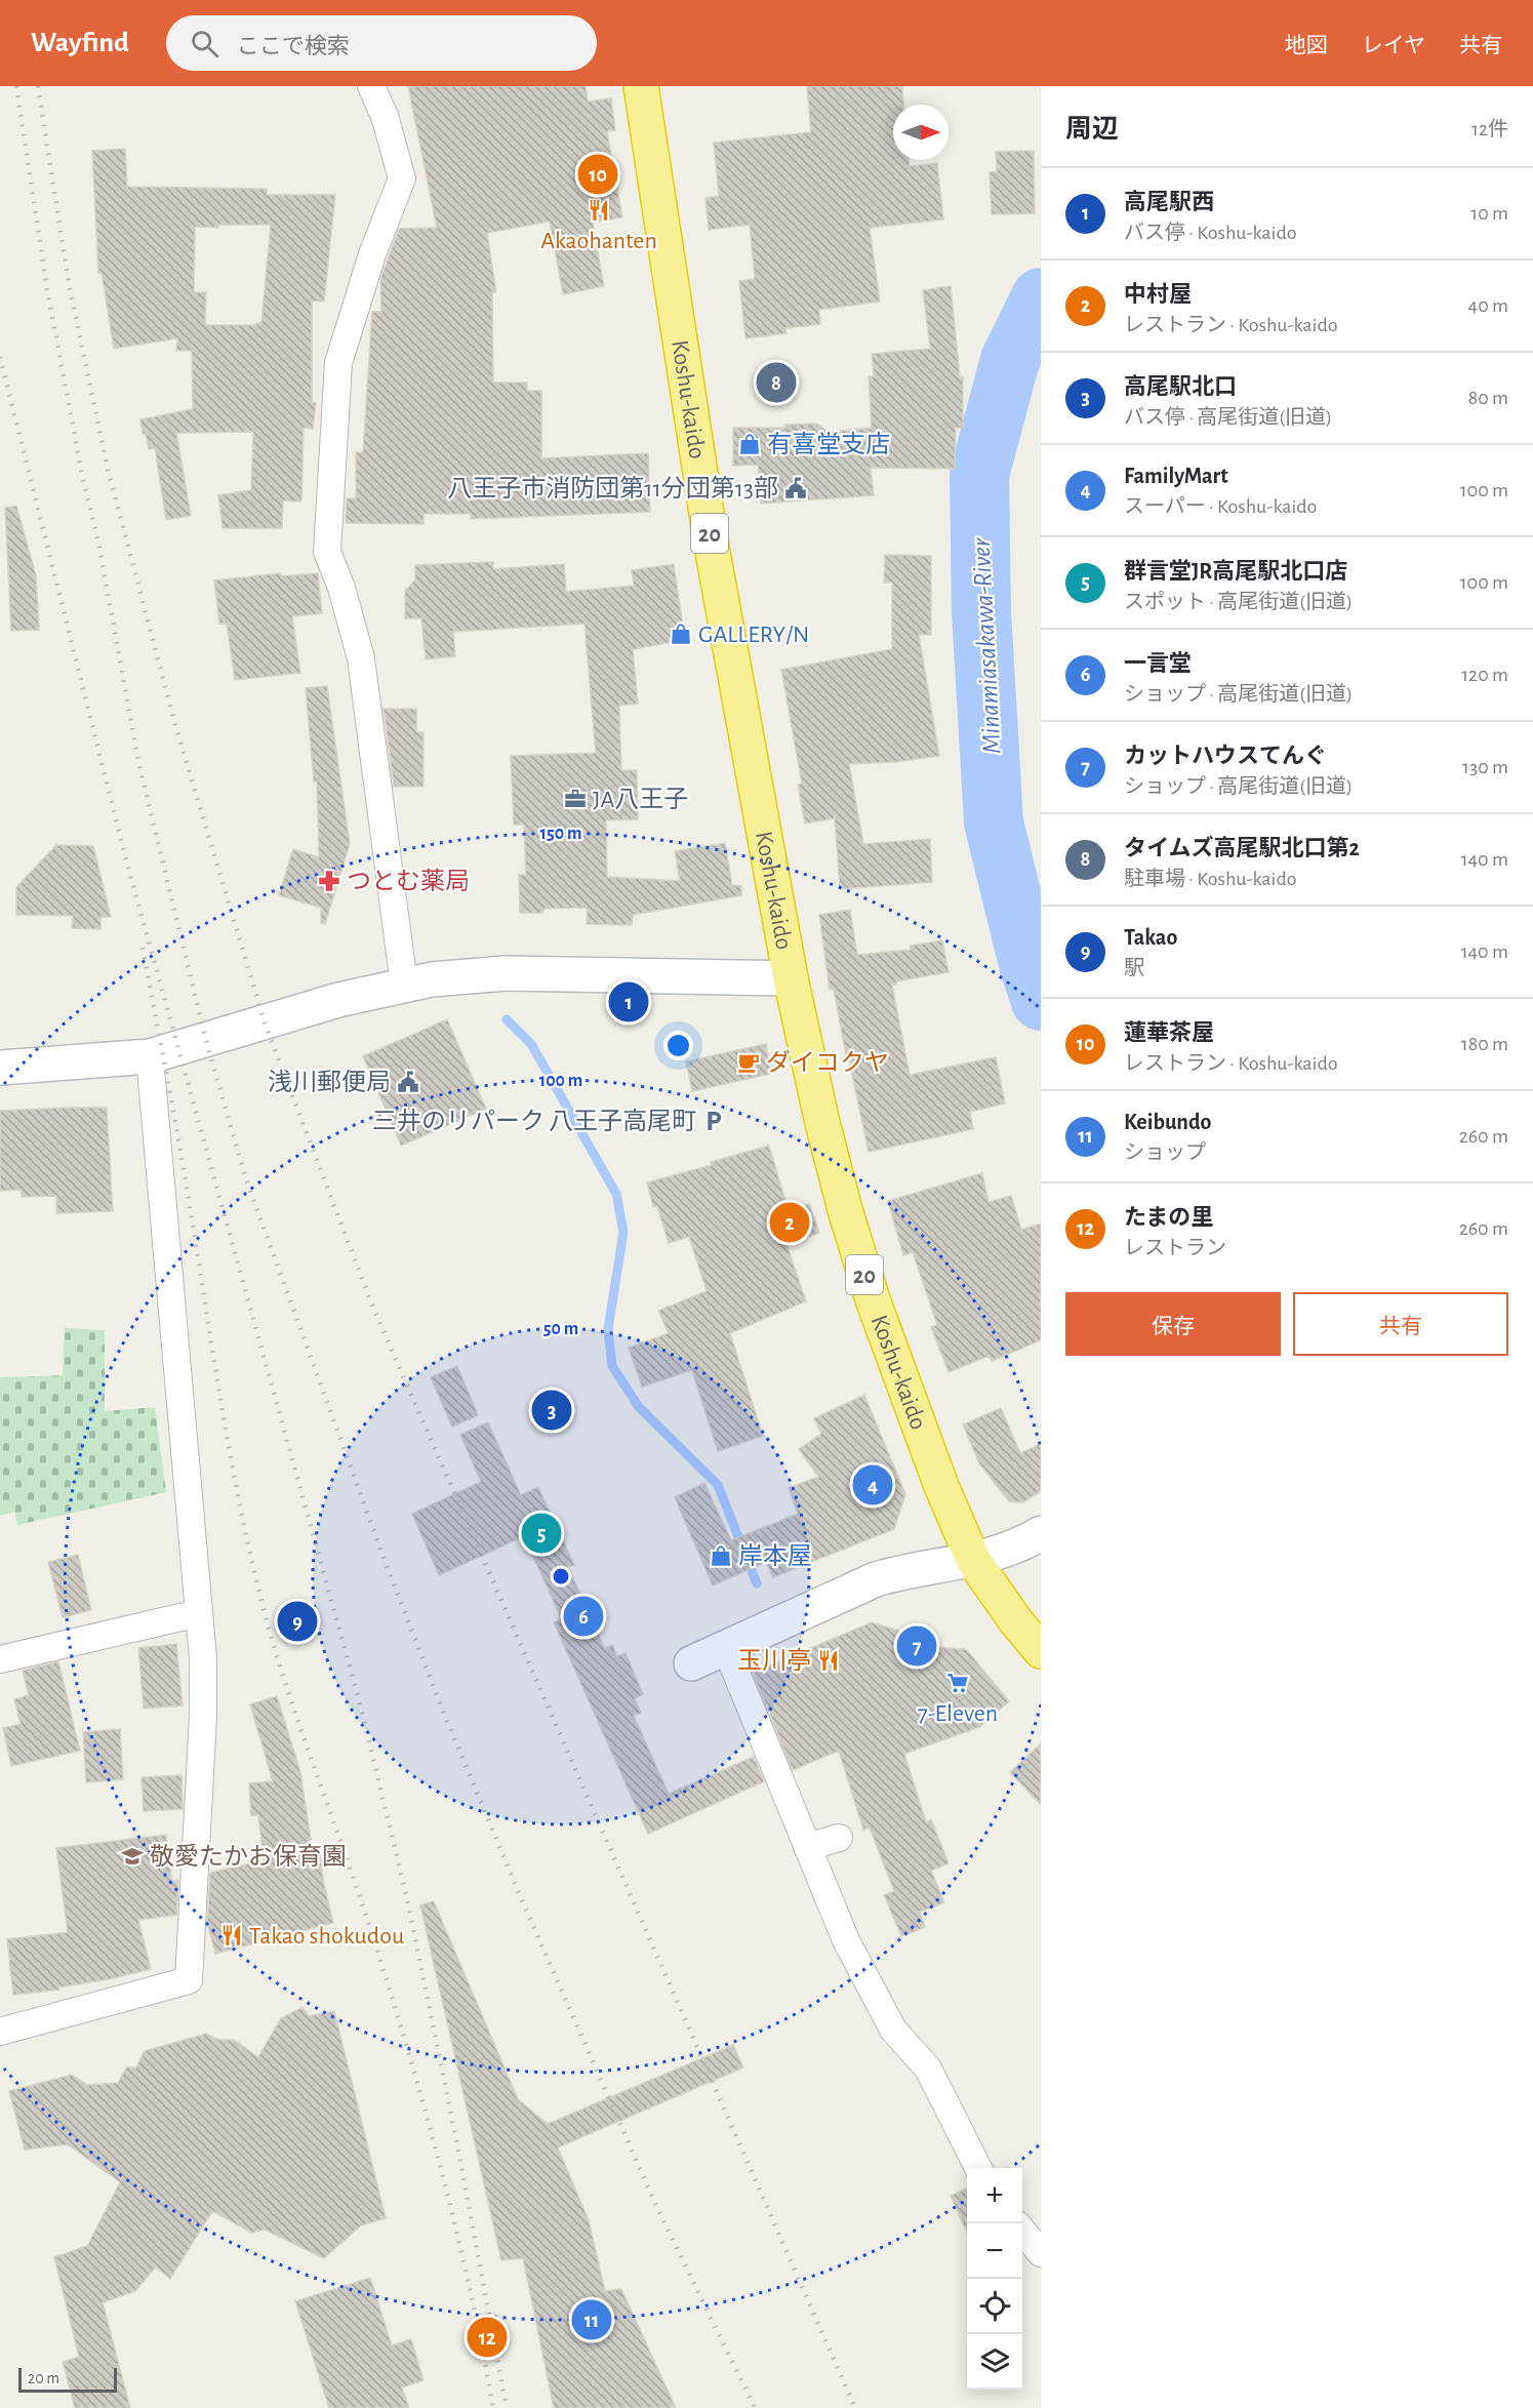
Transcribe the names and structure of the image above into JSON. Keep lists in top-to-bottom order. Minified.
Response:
{"streets":{"highway":["Koshu-kaido","20"]},"water":["Minamiasakawa-River"],"places":{"restaurant":["Akaohanten","玉川亭","Takao shokudou"],"shop":["有喜堂支店","GALLERY/N","岸本屋"],"public building":["八王子市消防団第11分団第13部","浅川郵便局"],"office":["JA八王子"],"pharmacy":["つとむ薬局"],"cafe":["ダイコクヤ"],"parking":["三井のリパーク 八王子高尾町"],"supermarket":["7-Eleven"],"school or university":["敬愛たかお保育園"]},"scale_bar":"20 m","north":"right","page":{"header":"Wayfind","search":"ここで検索","nav":["地図","レイヤ","共有"],"heading":["周辺","12件"],"pins":["10","8","1","2","3","4","5","6","9","7","11","12"],"list":[{"mark":"1","name":"高尾駅西","note":"バス停 · Koshu-kaido","value":"10 m"},{"mark":"2","name":"中村屋","note":"レストラン · Koshu-kaido","value":"40 m"},{"mark":"3","name":"高尾駅北口","note":"バス停 · 高尾街道(旧道)","value":"80 m"},{"mark":"4","name":"FamilyMart","note":"スーパー · Koshu-kaido","value":"100 m"},{"mark":"5","name":"群言堂JR高尾駅北口店","note":"スポット · 高尾街道(旧道)","value":"100 m"},{"mark":"6","name":"一言堂","note":"ショップ · 高尾街道(旧道)","value":"120 m"},{"mark":"7","name":"カットハウスてんぐ","note":"ショップ · 高尾街道(旧道)","value":"130 m"},{"mark":"8","name":"タイムズ高尾駅北口第2","note":"駐車場 · Koshu-kaido","value":"140 m"},{"mark":"9","name":"Takao","note":"駅","value":"140 m"},{"mark":"10","name":"蓮華茶屋","note":"レストラン · Koshu-kaido","value":"180 m"},{"mark":"11","name":"Keibundo","note":"ショップ","value":"260 m"},{"mark":"12","name":"たまの里","note":"レストラン","value":"260 m"}],"buttons":["保存","共有"],"map_buttons":["+","−"],"scale":"20 m"},"rings":["150 m","100 m","50 m"]}
